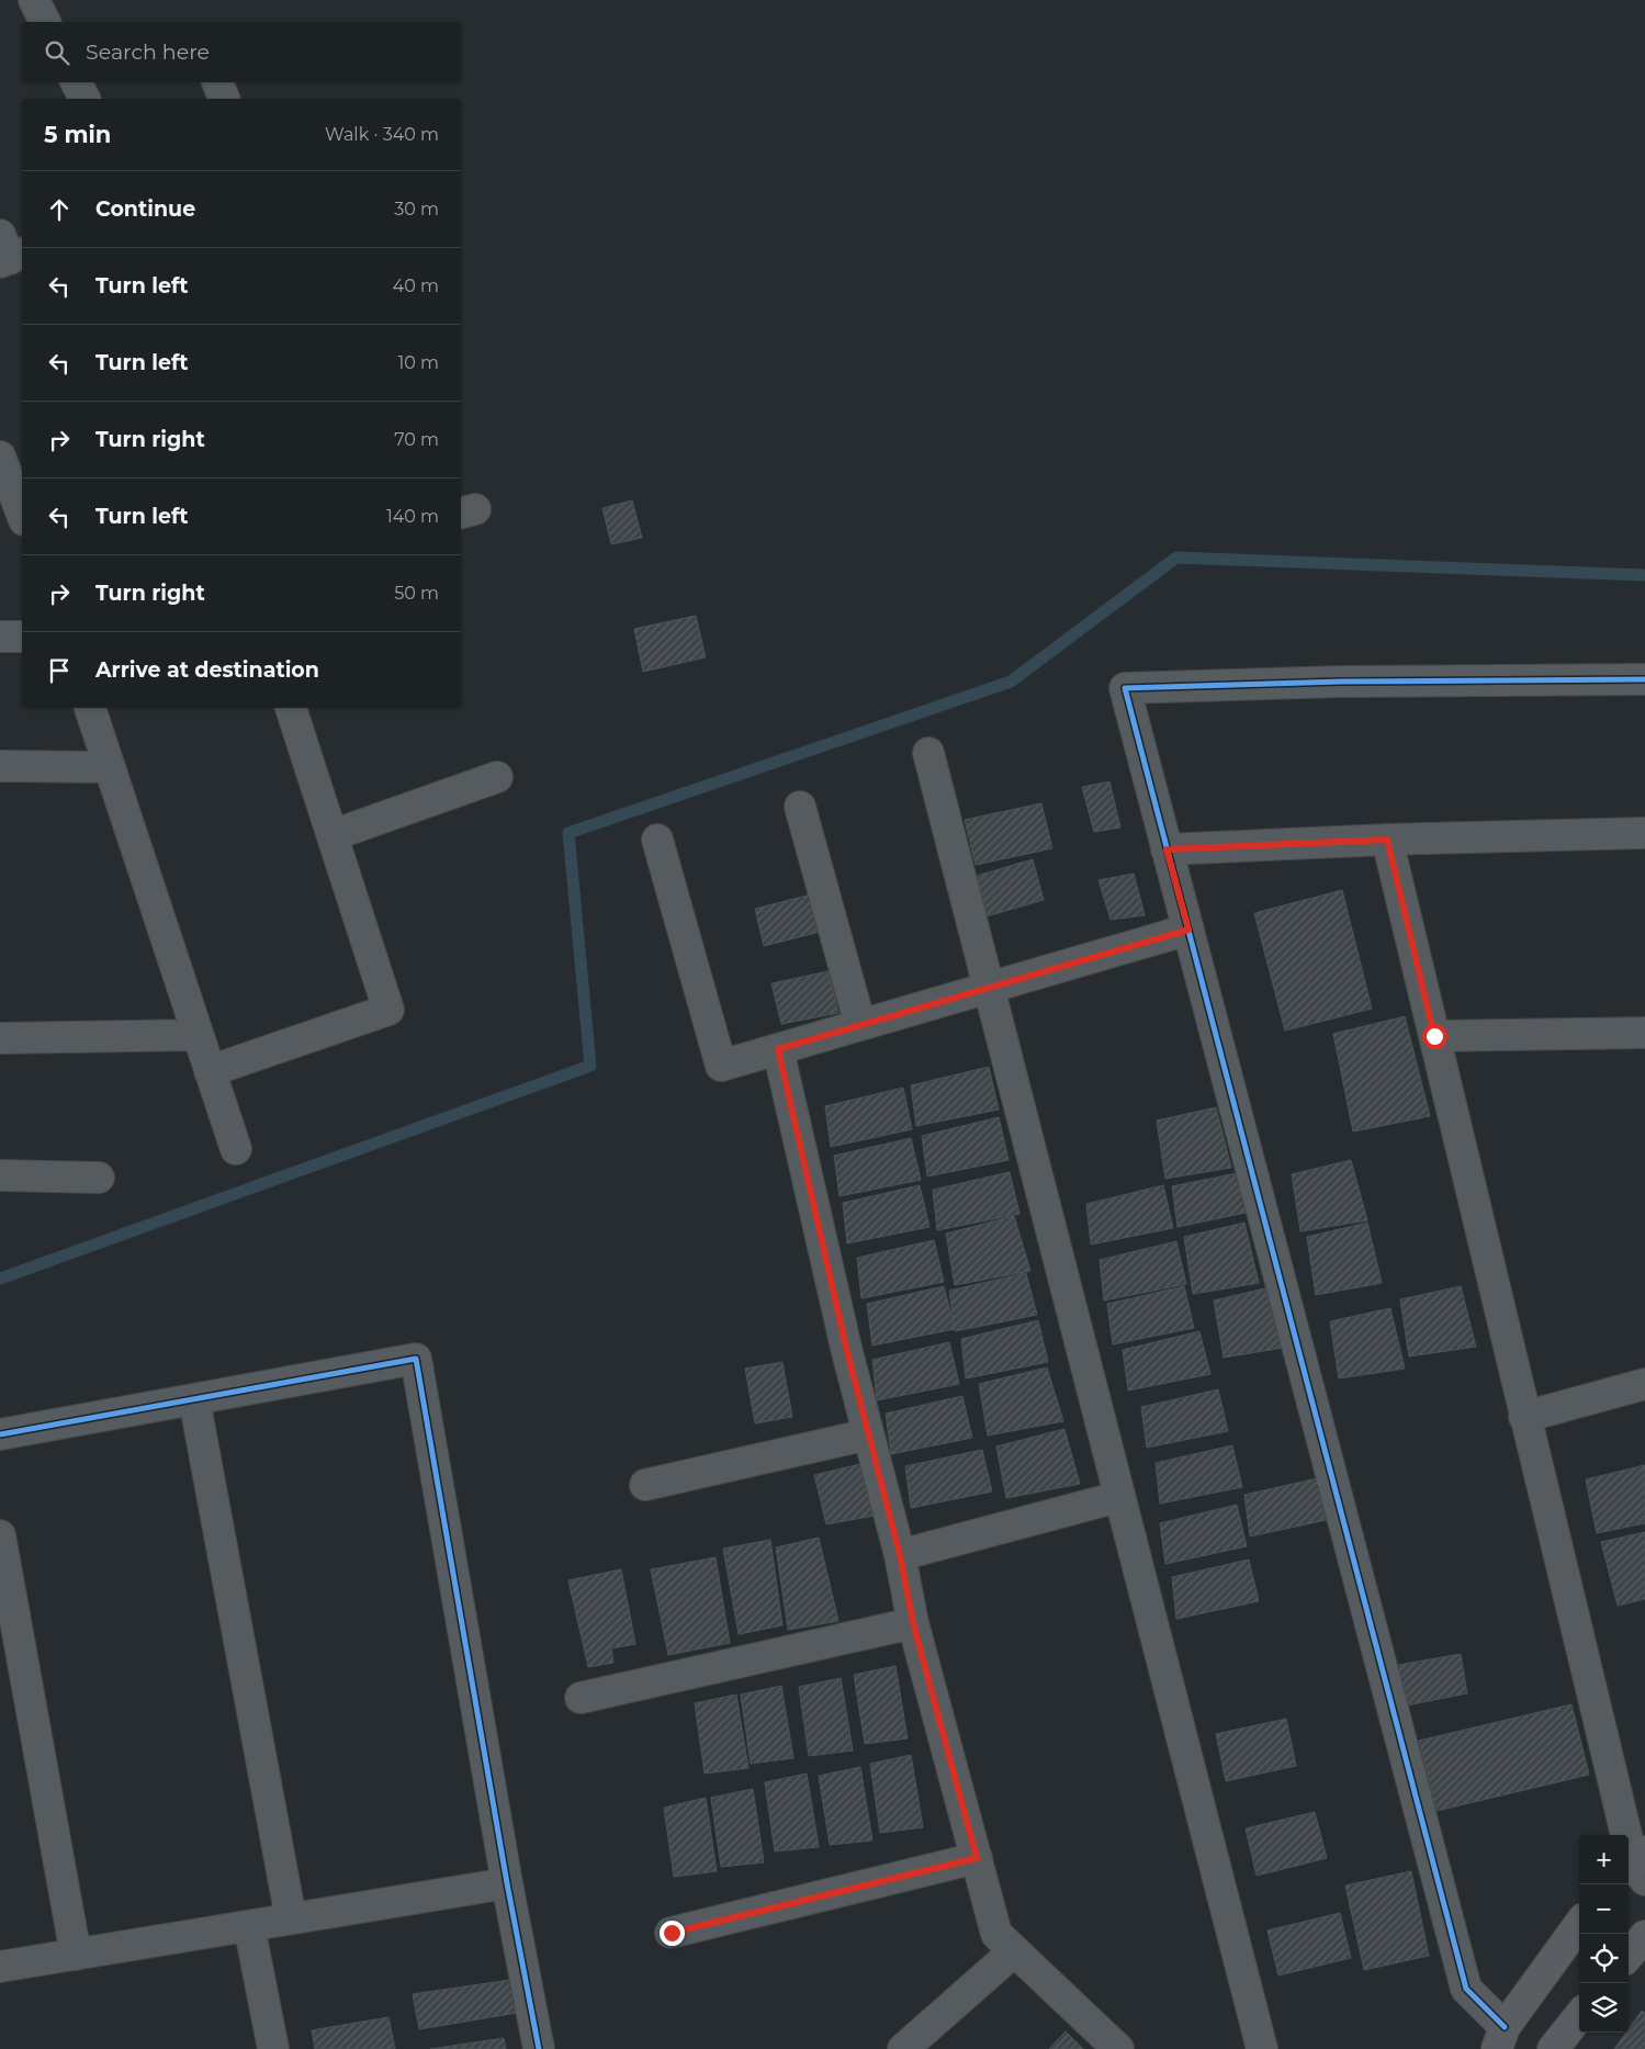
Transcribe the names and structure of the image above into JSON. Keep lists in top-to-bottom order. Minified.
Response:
{"page":{"search":"Search here","heading":["5 min","Walk · 340 m"],"list":[["Continue","30 m"],["Turn left","40 m"],["Turn left","10 m"],["Turn right","70 m"],["Turn left","140 m"],["Turn right","50 m"],"Arrive at destination"],"map_buttons":["+","−"]}}
